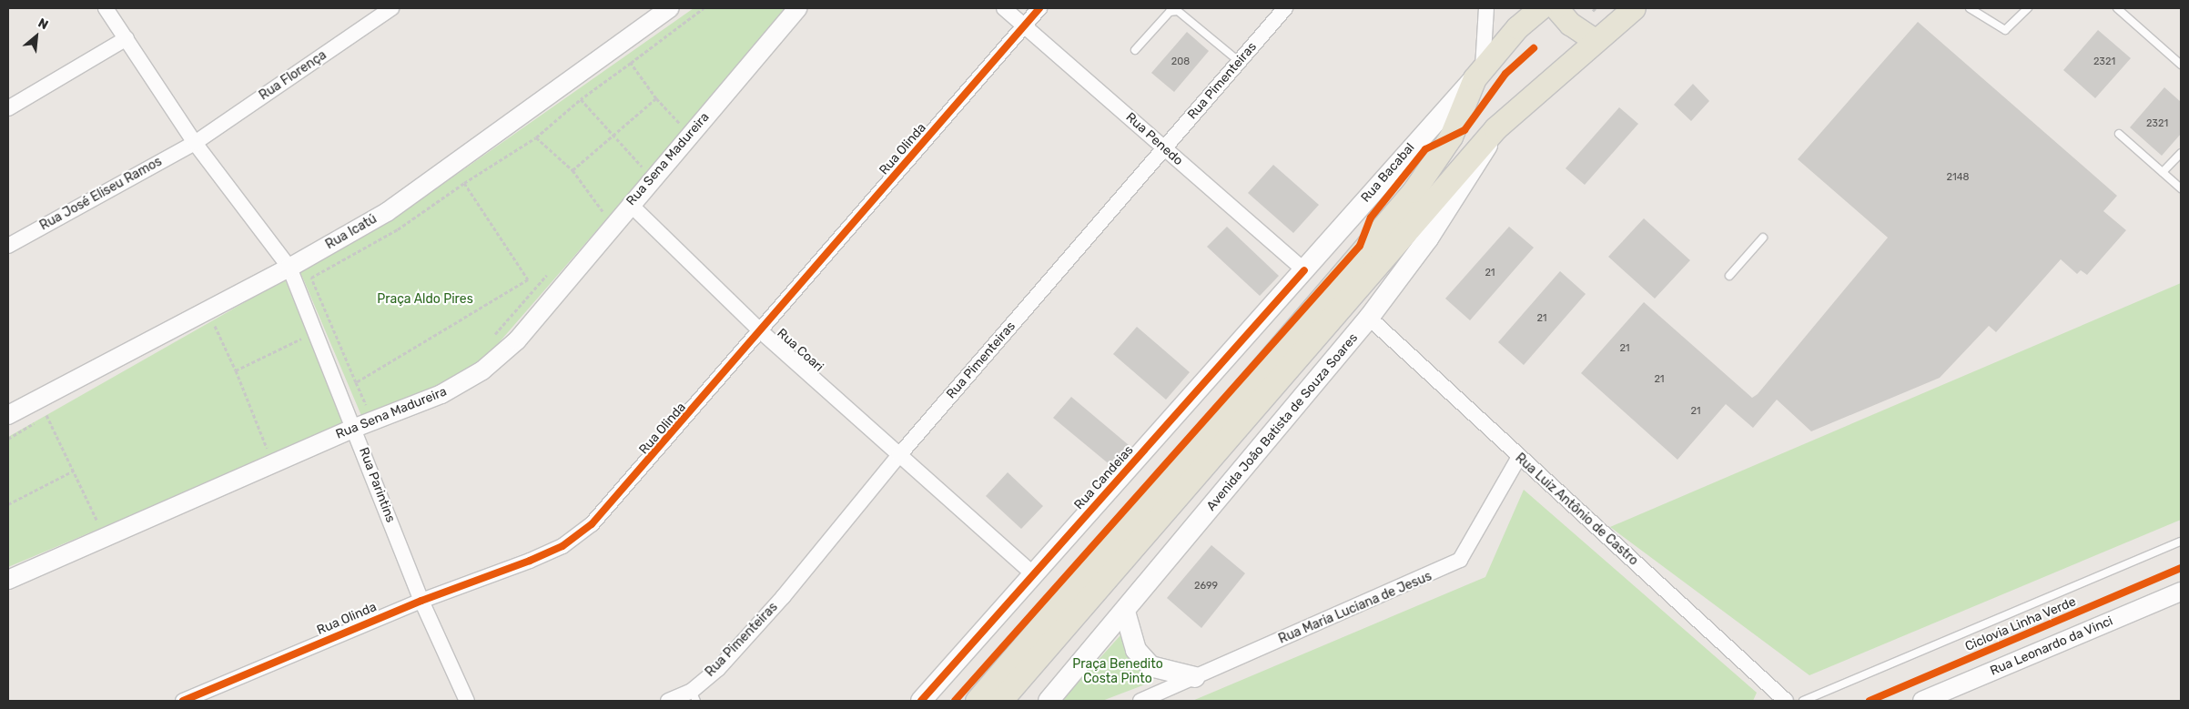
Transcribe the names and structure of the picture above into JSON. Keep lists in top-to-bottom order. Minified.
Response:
{"streets":{"main road":["Rua Bacabal","Avenida João Batista de Souza Soares","Rua Candeias"],"street":["Rua Florença","Rua Pimenteiras","Rua Penedo","Rua Olinda","Rua Sena Madureira","Rua José Eliseu Ramos","Rua Icatú","Rua Coari","Rua Parintins","Rua Luiz Antônio de Castro","Rua Maria Luciana de Jesus","Rua Leonardo da Vinci"],"cycle path":["Ciclovia Linha Verde"]},"crossings":[["Rua Florença","Rua José Eliseu Ramos"],["Rua Florença","Rua Parintins"],["Rua Pimenteiras","Rua Penedo"],["Rua Pimenteiras","Rua Coari"],["Rua Penedo","Rua Olinda"],["Rua Penedo","Rua Bacabal"],["Rua Penedo","Rua Candeias"],["Rua Olinda","Rua Coari"],["Rua Olinda","Rua Parintins"],["Rua Sena Madureira","Rua Coari"],["Rua Sena Madureira","Rua Parintins"],["Rua Bacabal","Rua Candeias"],["Rua José Eliseu Ramos","Rua Parintins"],["Rua Icatú","Rua Parintins"],["Rua Coari","Rua Candeias"],["Avenida João Batista de Souza Soares","Rua Luiz Antônio de Castro"],["Rua Luiz Antônio de Castro","Rua Maria Luciana de Jesus"]],"parks":["Praça Aldo Pires","Praça Benedito Costa Pinto"],"house_numbers":["208","2321","2321","2148","21","21","21","21","21","2699"],"north":"top right"}
